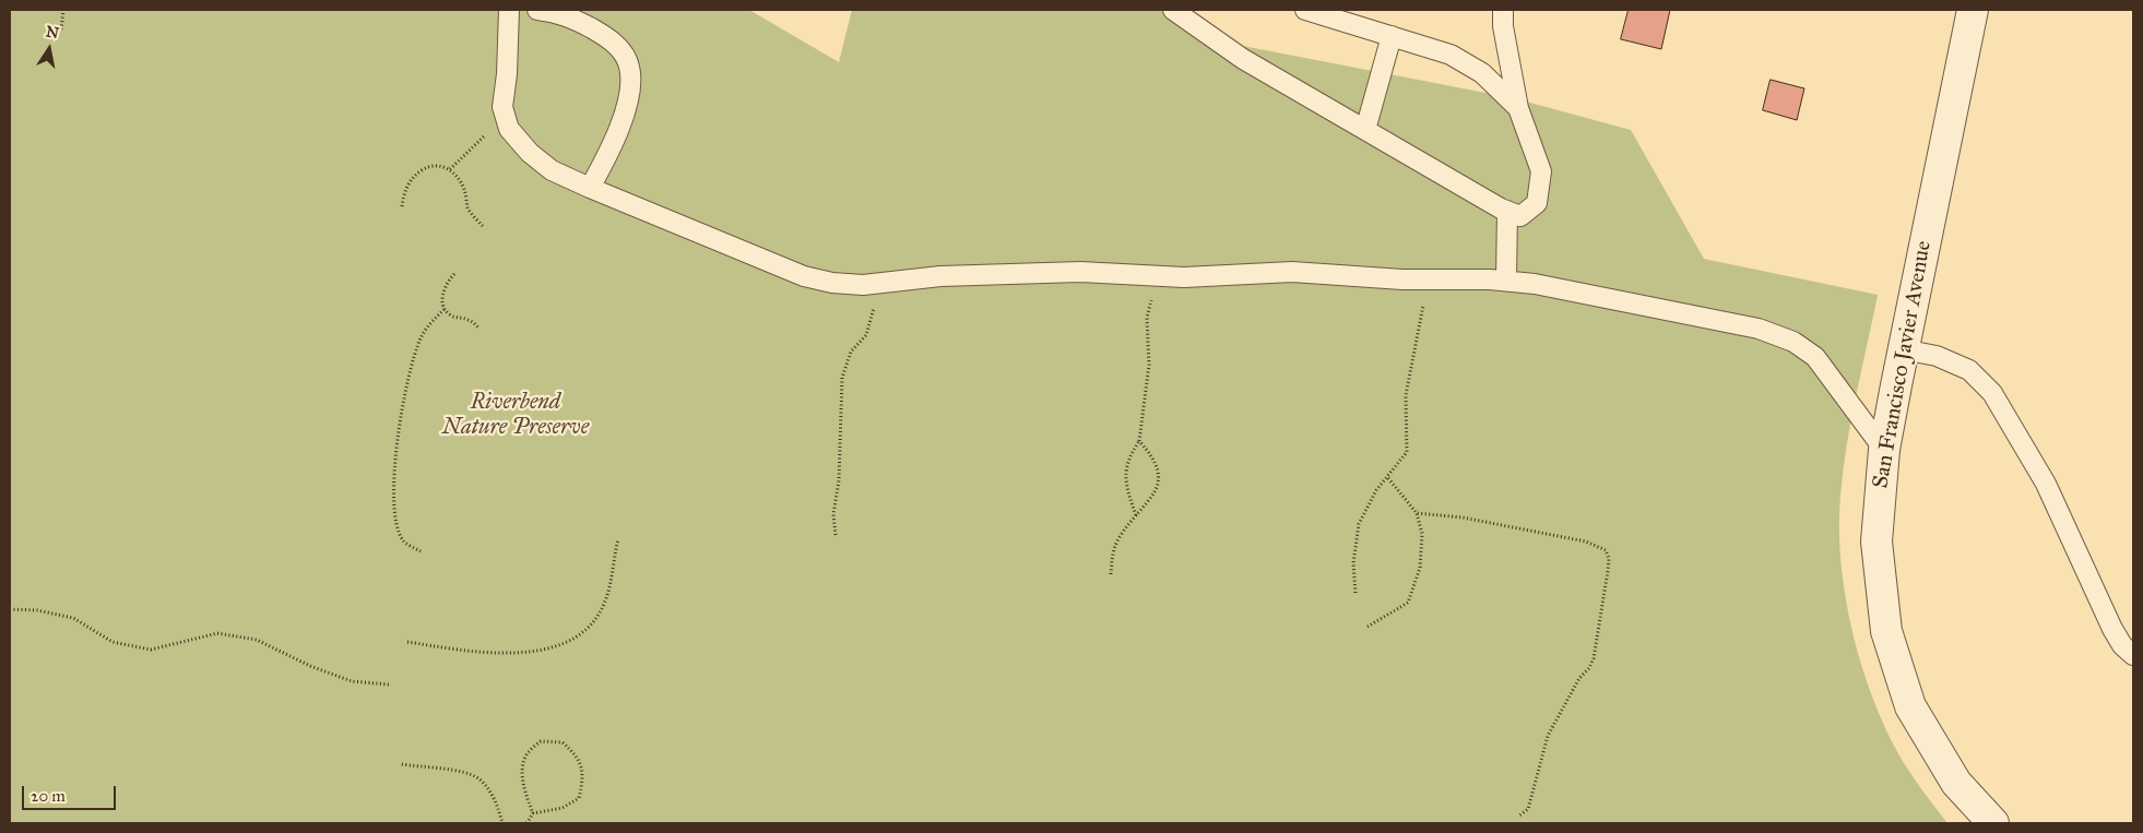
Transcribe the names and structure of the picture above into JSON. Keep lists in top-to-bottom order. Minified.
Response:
{"streets":{"street":["San Francisco Javier Avenue"]},"parks":["Riverbend Nature Preserve"],"scale_bar":"20 m","north":"top"}
